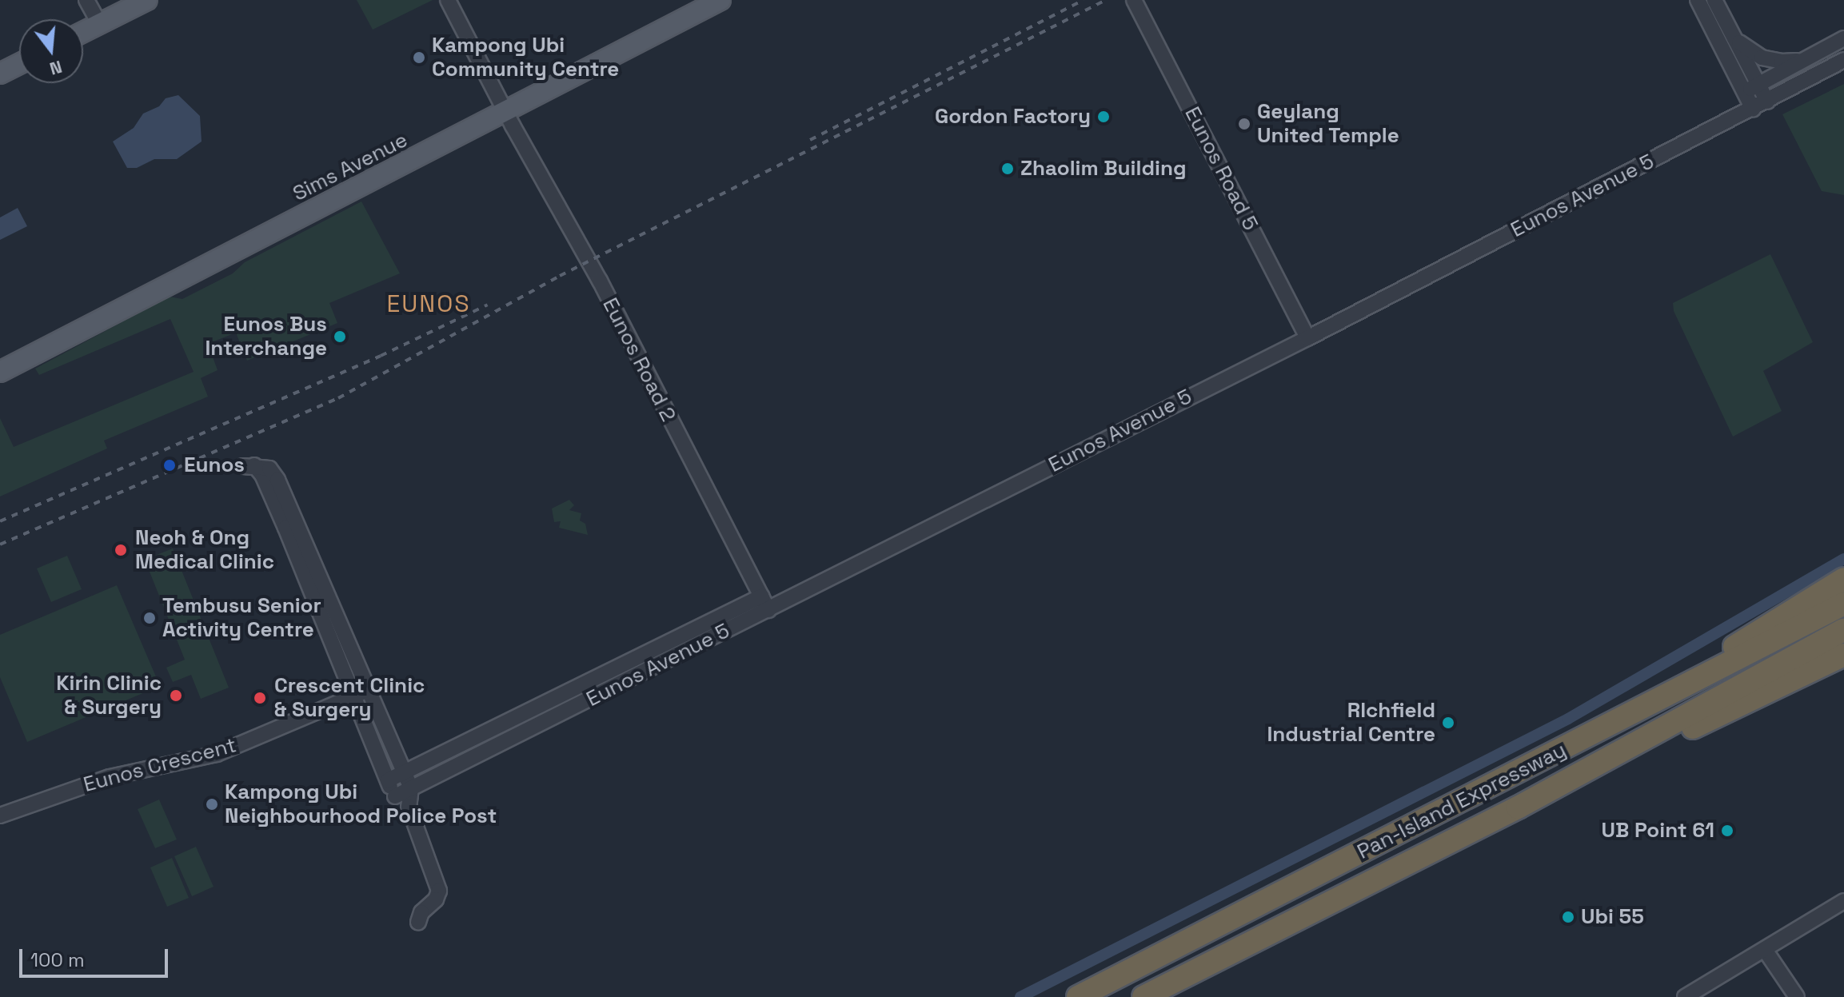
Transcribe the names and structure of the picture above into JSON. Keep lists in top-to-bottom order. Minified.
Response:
{"streets":{"highway":["Pan-Island Expressway"],"main road":["Sims Avenue"],"street":["Eunos Road 5","Eunos Avenue 5","Eunos Road 2","Eunos Crescent"]},"crossings":[["Sims Avenue","Eunos Road 2"],["Eunos Road 5","Eunos Avenue 5"],["Eunos Avenue 5","Eunos Road 2"]],"districts":["EUNOS"],"places":["Kampong Ubi Community Centre","Gordon Factory","Geylang United Temple","Zhaolim Building","Eunos Bus Interchange","Eunos","Neoh & Ong Medical Clinic","Tembusu Senior Activity Centre","Kirin Clinic & Surgery","Crescent Clinic & Surgery","RIchfield Industrial Centre","Kampong Ubi Neighbourhood Police Post","UB Point 61","Ubi 55"],"scale_bar":"100 m","north":"bottom"}
